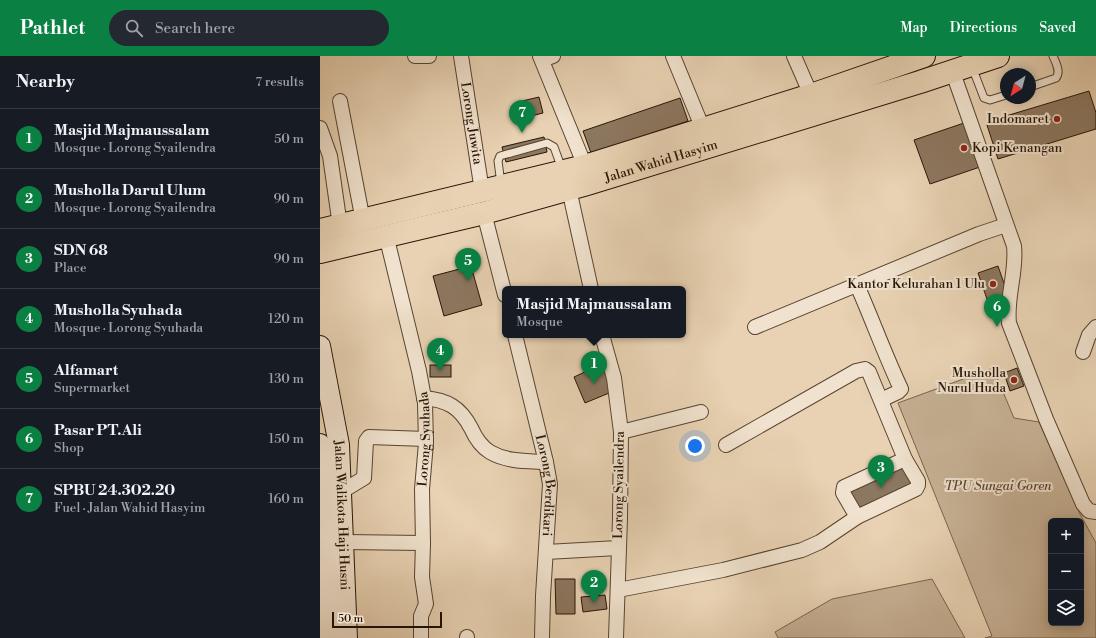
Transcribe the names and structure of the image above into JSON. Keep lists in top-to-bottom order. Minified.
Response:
{"streets":{"highway":["Jalan Wahid Hasyim"],"street":["Lorong Juwita","Lorong Syuhada","Lorong Berdikari","Lorong Syailendra","Jalan Walikota Haji Husni"]},"crossings":[["Lorong Juwita","Jalan Wahid Hasyim"],["Jalan Wahid Hasyim","Lorong Syuhada"]],"parks":["TPU Sungai Goren"],"places":["Indomaret","Kopi Kenangan","Kantor Kelurahan 1 Ulu","Musholla Nurul Huda"],"scale_bar":"50 m","north":"bottom left","page":{"header":"Pathlet","search":"Search here","nav":["Map","Directions","Saved"],"heading":["Nearby","7 results"],"pins":["7","5","6","4","1","3","2"],"list":[{"mark":"1","name":"Masjid Majmaussalam","note":"Mosque · Lorong Syailendra","value":"50 m"},{"mark":"2","name":"Musholla Darul Ulum","note":"Mosque · Lorong Syailendra","value":"90 m"},{"mark":"3","name":"SDN 68","note":"Place","value":"90 m"},{"mark":"4","name":"Musholla Syuhada","note":"Mosque · Lorong Syuhada","value":"120 m"},{"mark":"5","name":"Alfamart","note":"Supermarket","value":"130 m"},{"mark":"6","name":"Pasar PT.Ali","note":"Shop","value":"150 m"},{"mark":"7","name":"SPBU 24.302.20","note":"Fuel · Jalan Wahid Hasyim","value":"160 m"}],"popup":["Masjid Majmaussalam","Mosque"],"map_buttons":["+","−"],"scale":"50 m"}}
